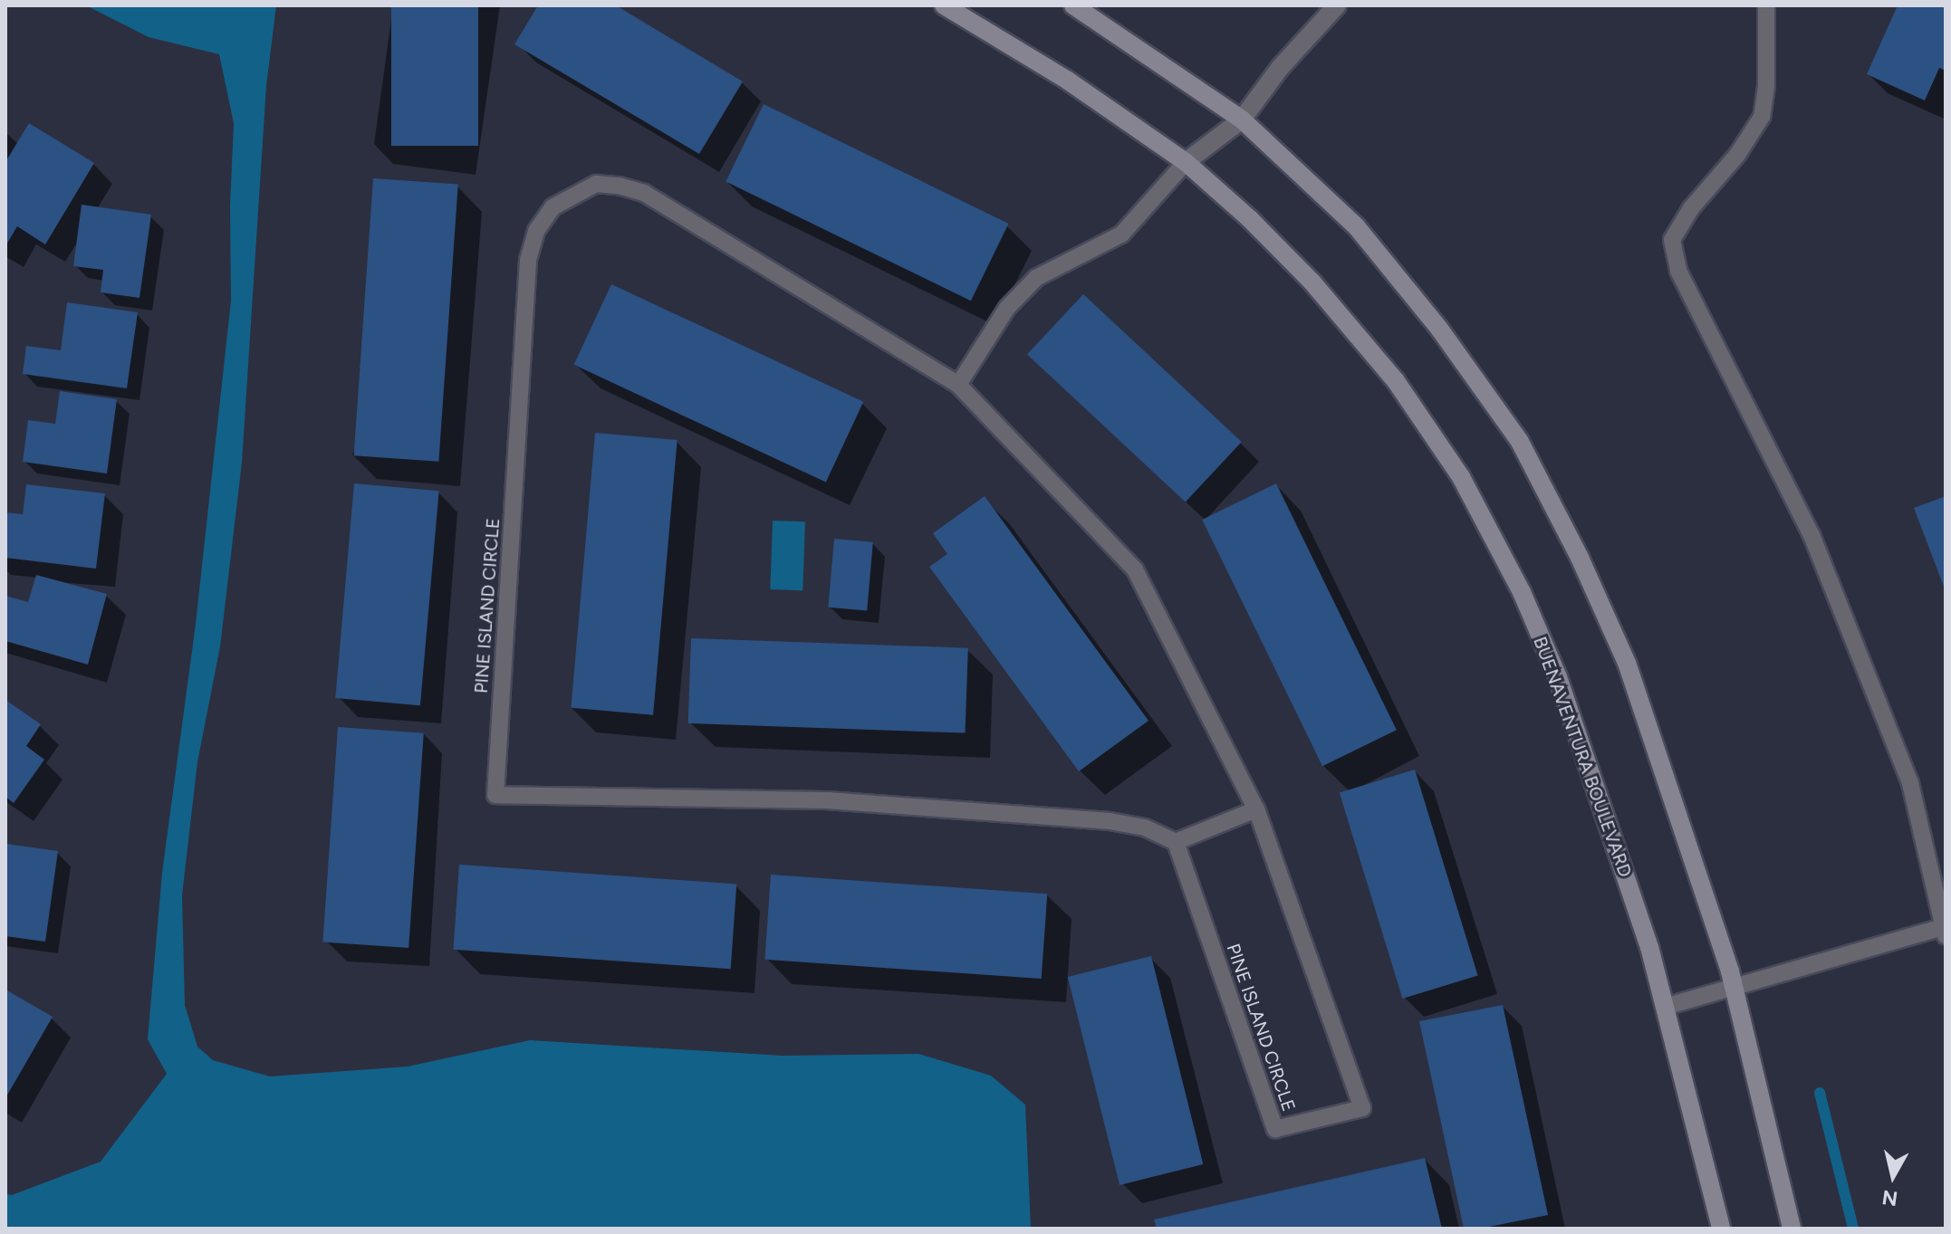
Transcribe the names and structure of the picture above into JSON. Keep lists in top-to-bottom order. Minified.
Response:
{"streets":{"main road":["BUENAVENTURA BOULEVARD"],"lane":["PINE ISLAND CIRCLE"]},"north":"bottom"}
